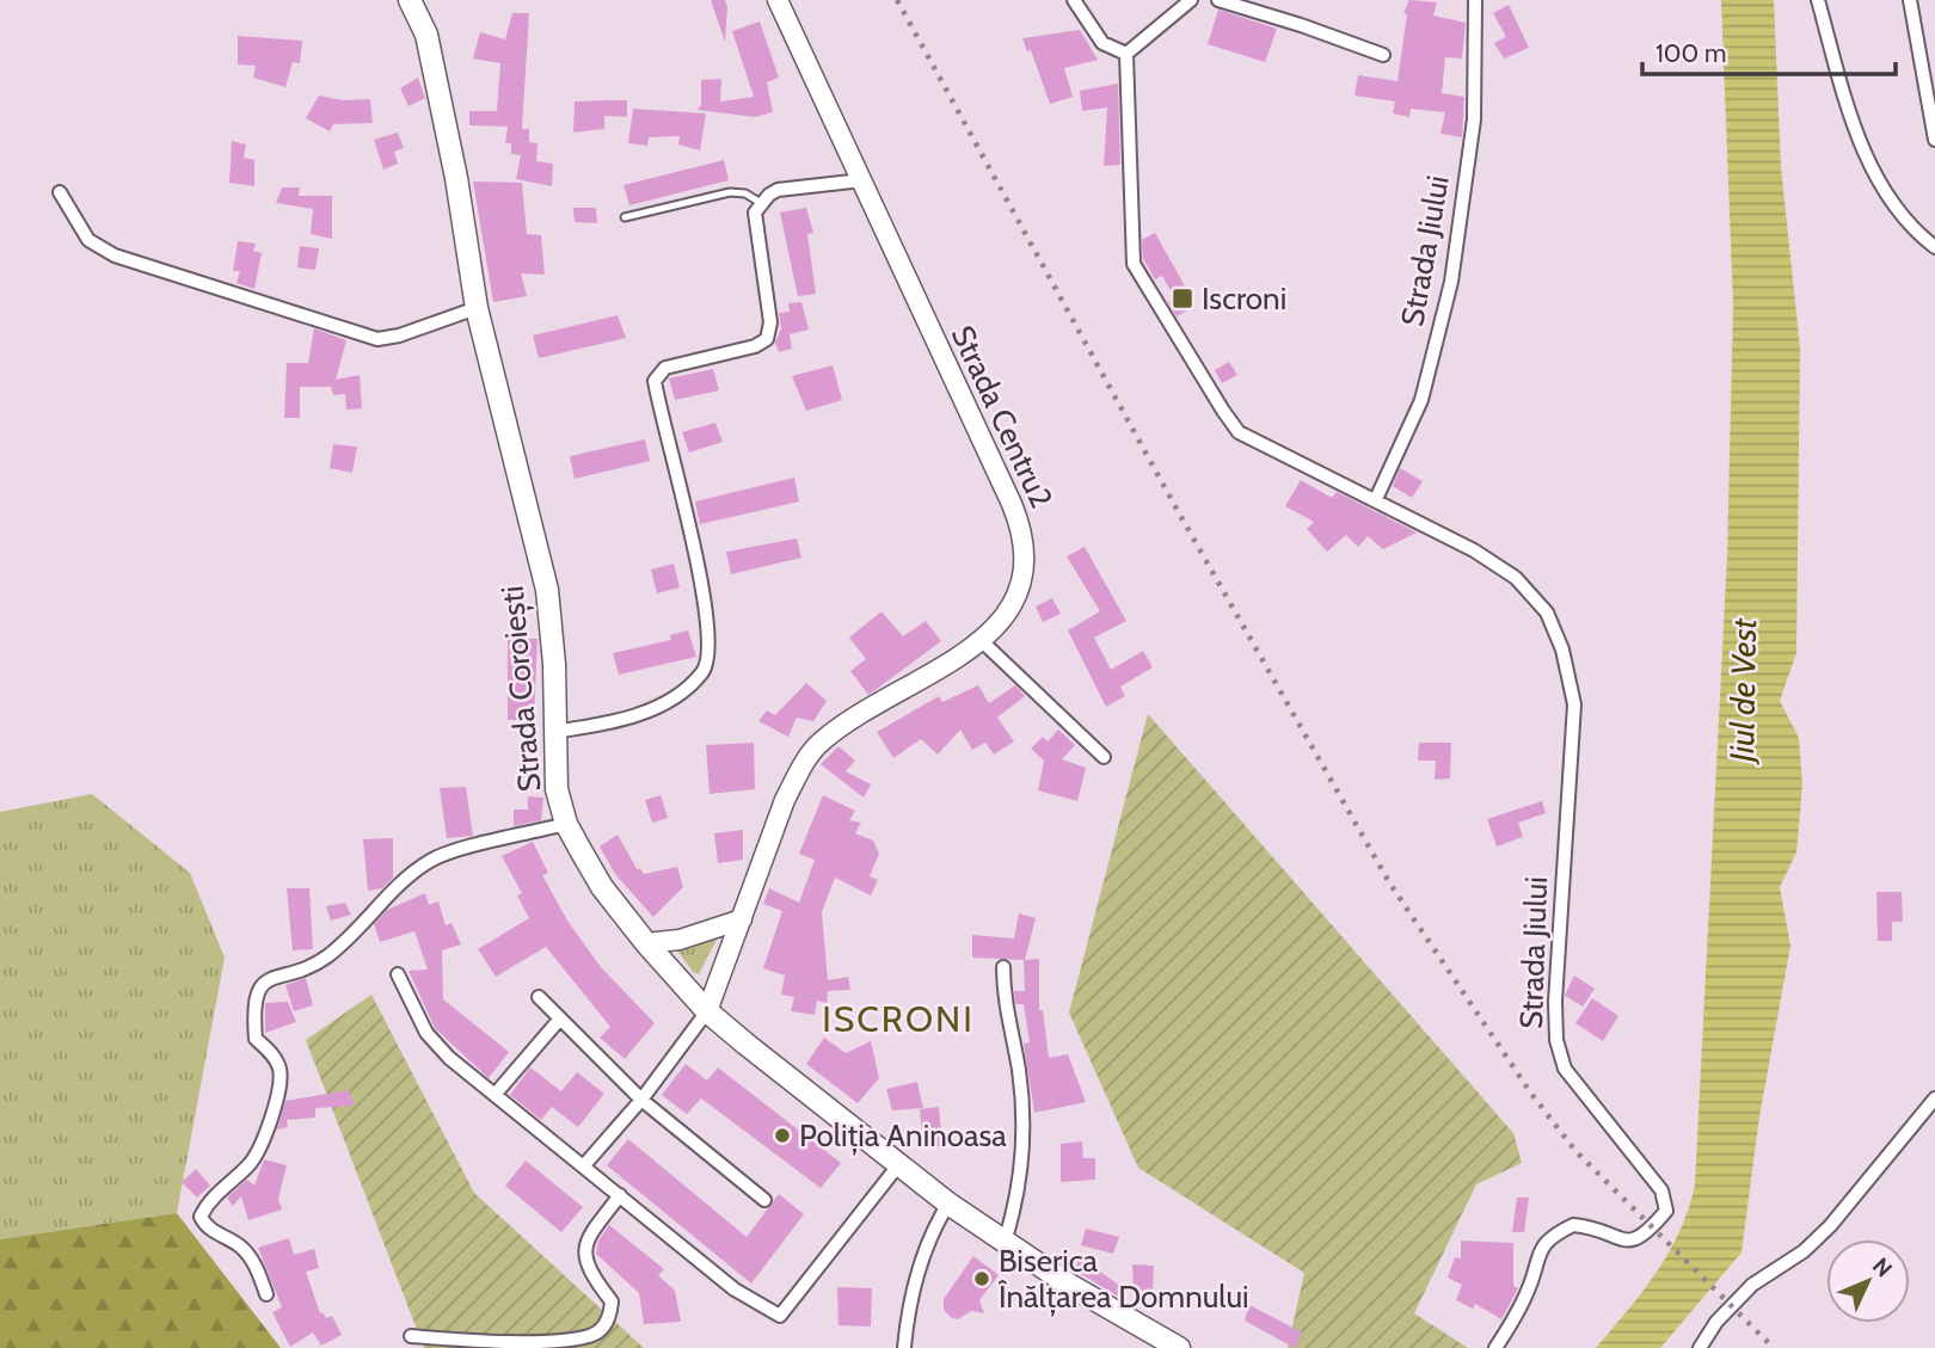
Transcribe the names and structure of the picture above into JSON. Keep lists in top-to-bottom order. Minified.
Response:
{"streets":{"main road":["Strada Coroiești"],"street":["Strada Jiului","Strada Centru2"]},"crossings":[["Strada Centru2","Strada Coroiești"]],"districts":["ISCRONI"],"water":["Jiul de Vest"],"places":{"transit":["Iscroni"],"other":["Poliția Aninoasa","Biserica Înălțarea Domnului"]},"scale_bar":"100 m","north":"top right"}
